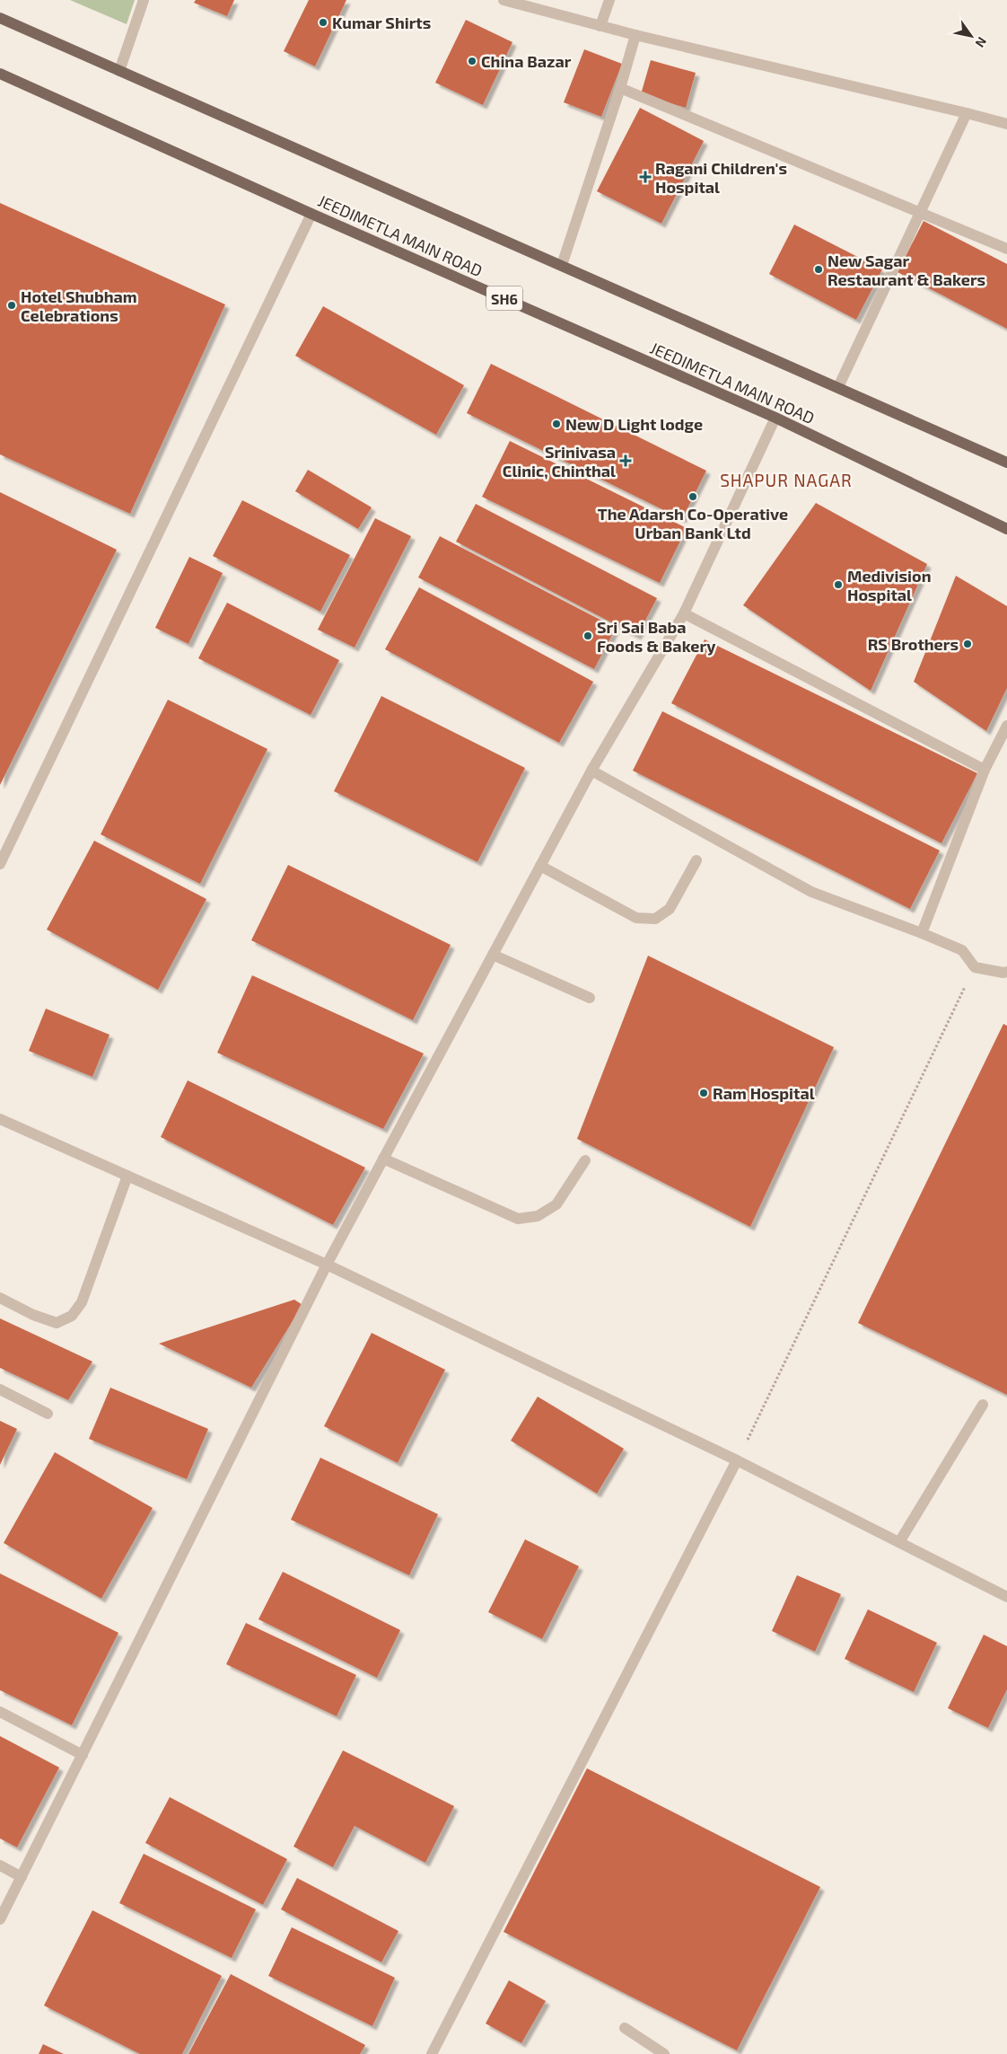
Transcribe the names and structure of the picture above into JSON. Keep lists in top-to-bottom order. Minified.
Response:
{"streets":{"main road":["JEEDIMETLA MAIN ROAD","SH6"]},"districts":["SHAPUR NAGAR"],"places":{"other":["Kumar Shirts","China Bazar","New Sagar Restaurant & Bakers","Hotel Shubham Celebrations","New D Light lodge","The Adarsh Co-Operative Urban Bank Ltd","Medivision Hospital","Sri Sai Baba Foods & Bakery","RS Brothers","Ram Hospital"],"health":["Ragani Children's Hospital","Srinivasa Clinic, Chinthal"]},"north":"bottom right"}
